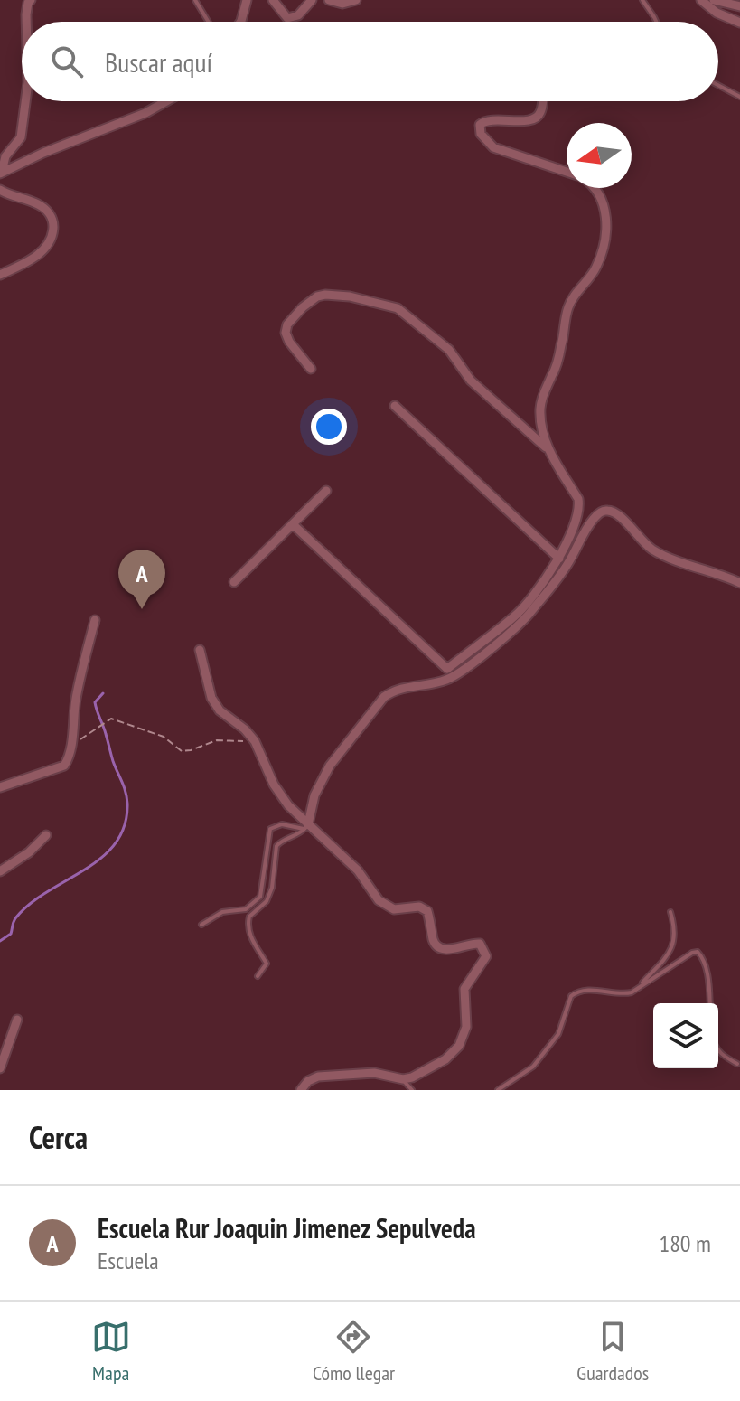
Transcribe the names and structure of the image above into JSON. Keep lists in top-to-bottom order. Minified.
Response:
{"north":"left","page":{"search":"Buscar aquí","pins":"A","heading":"Cerca","list":[{"mark":"A","name":"Escuela Rur Joaquin Jimenez Sepulveda","note":"Escuela","value":"180 m"}],"nav":["Mapa","Cómo llegar","Guardados"]}}
